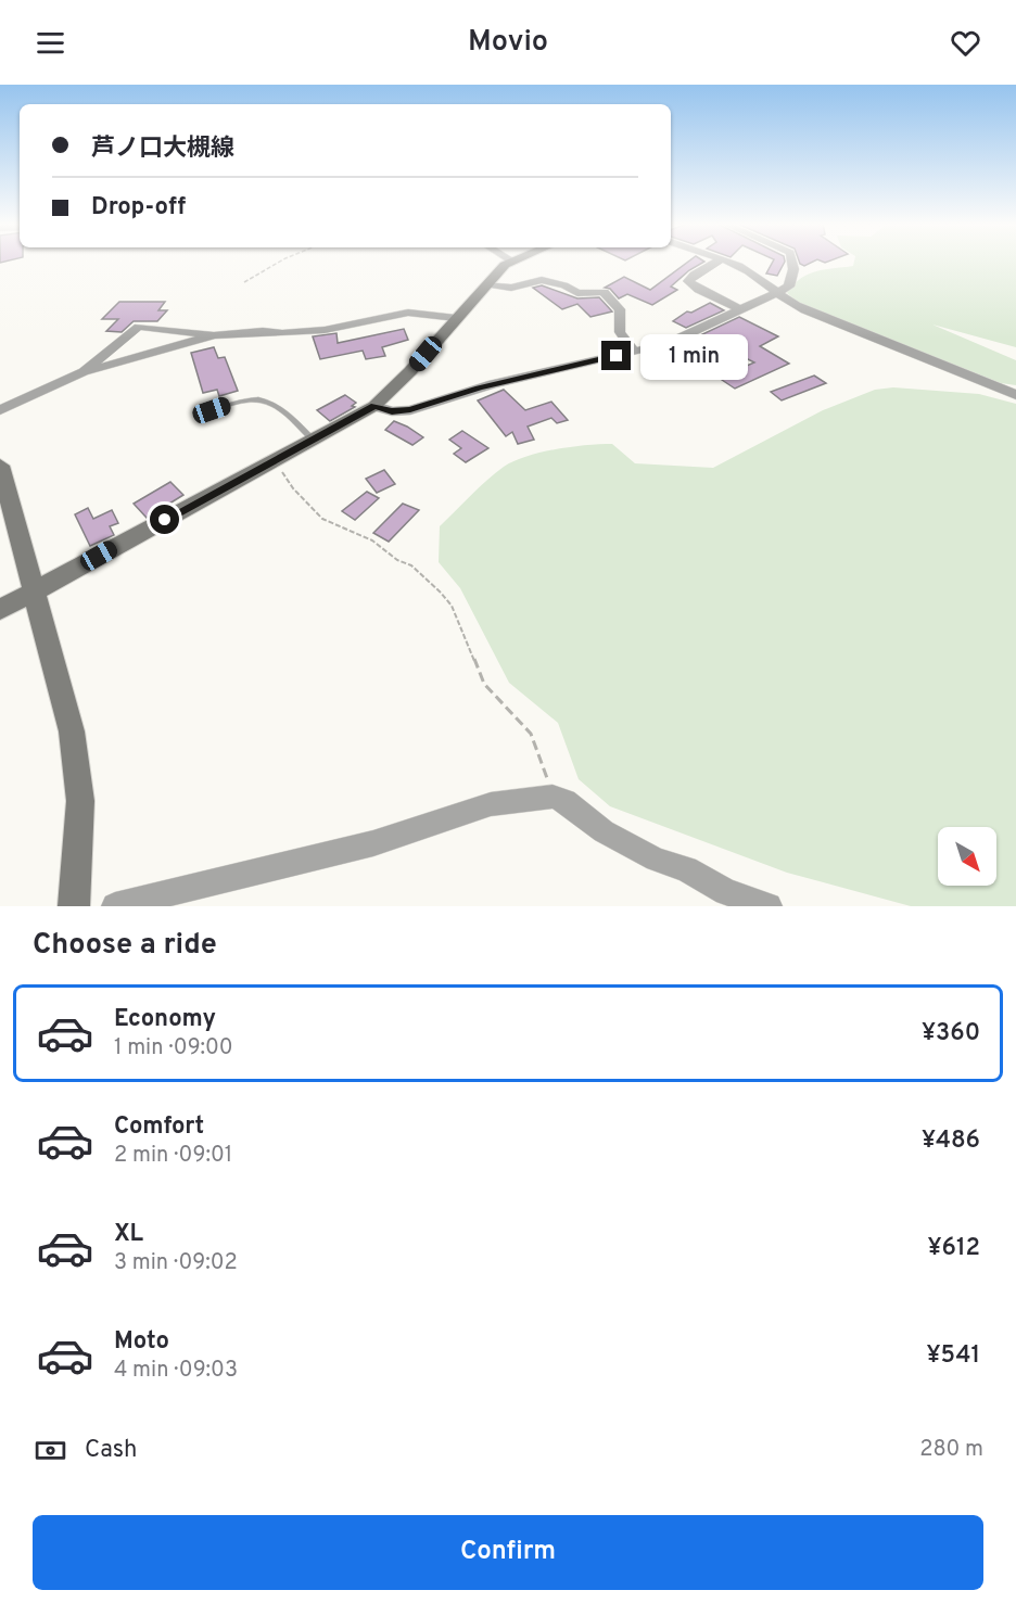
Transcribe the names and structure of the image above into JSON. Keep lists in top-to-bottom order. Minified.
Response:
{"north":"bottom right","page":{"header":"Movio","banner":["芦ノ口大槻線","Drop-off"],"bubble":"1 min","heading":"Choose a ride","list":[{"name":"Economy","note":"1 min · 09:00","value":"¥360"},{"name":"Comfort","note":"2 min · 09:01","value":"¥486"},{"name":"XL","note":"3 min · 09:02","value":"¥612"},{"name":"Moto","note":"4 min · 09:03","value":"¥541"}],"pay":["Cash","280 m"],"buttons":"Confirm"}}
